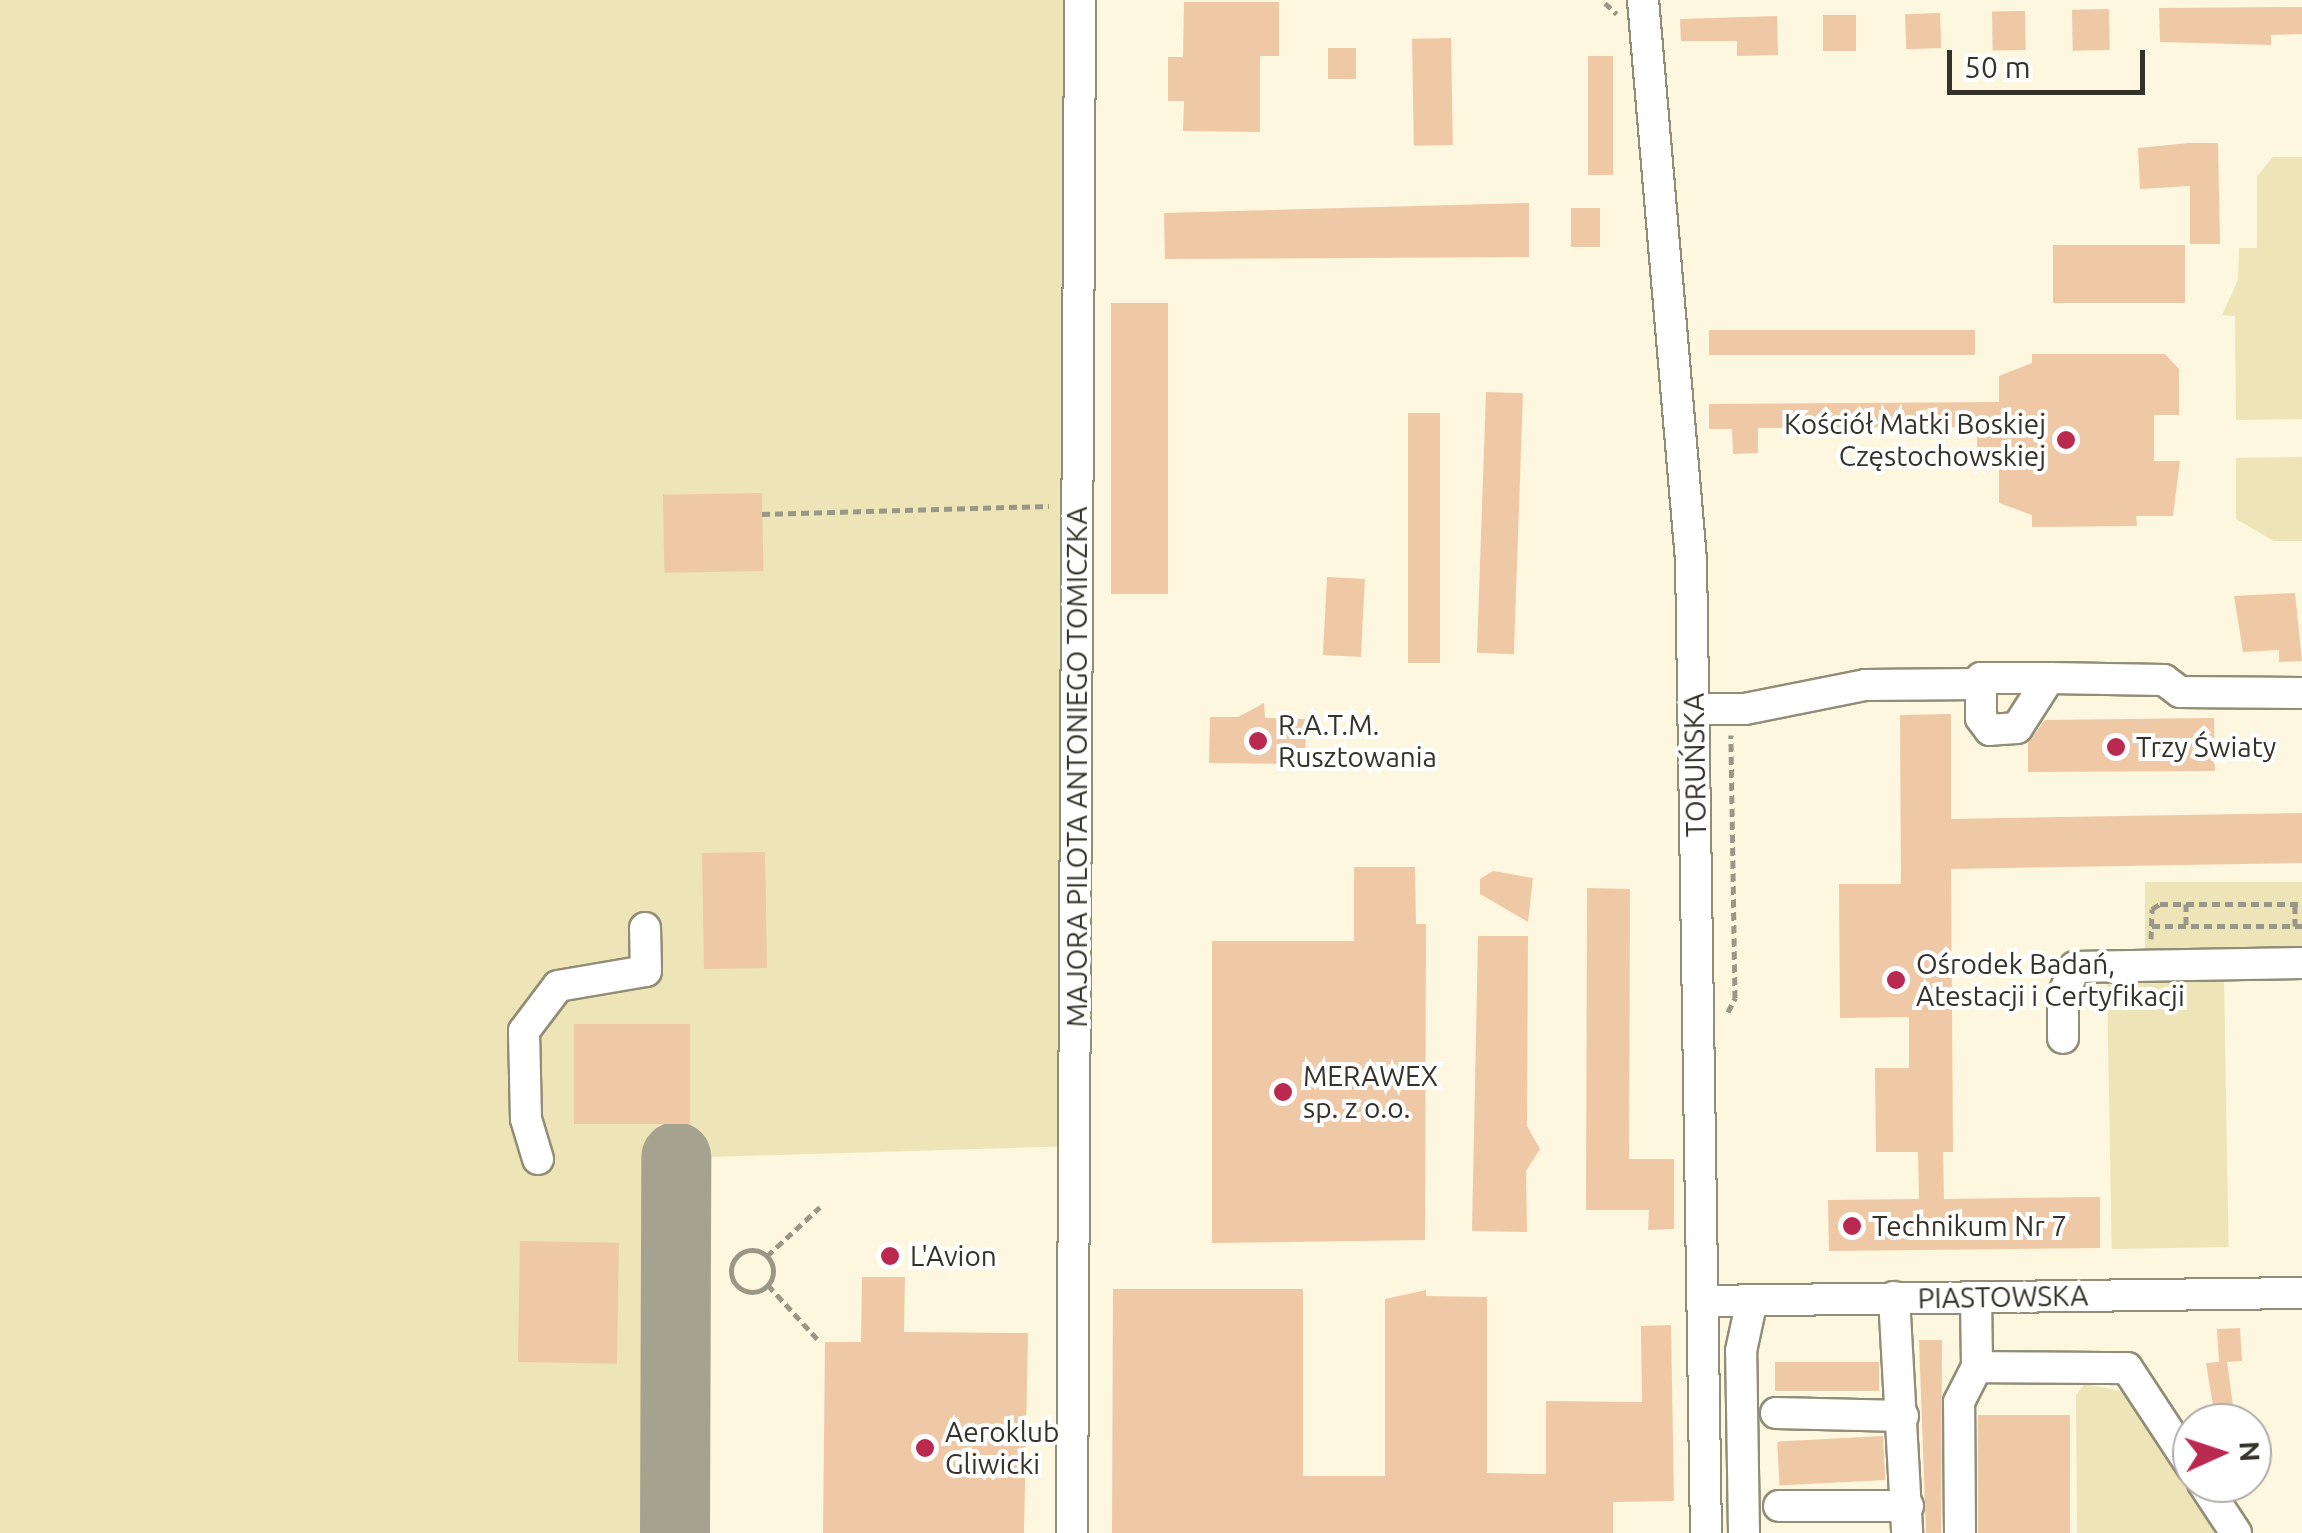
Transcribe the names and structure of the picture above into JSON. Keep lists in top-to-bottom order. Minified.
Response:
{"streets":{"street":["TORUŃSKA","MAJORA PILOTA ANTONIEGO TOMICZKA","PIASTOWSKA"]},"crossings":[["TORUŃSKA","PIASTOWSKA"]],"places":["Kościół Matki Boskiej Częstochowskiej","R.A.T.M. Rusztowania","Trzy Światy","Ośrodek Badań, Atestacji i Certyfikacji","MERAWEX sp. z o.o.","Technikum Nr 7","L'Avion","Aeroklub Gliwicki"],"scale_bar":"50 m","north":"right"}
